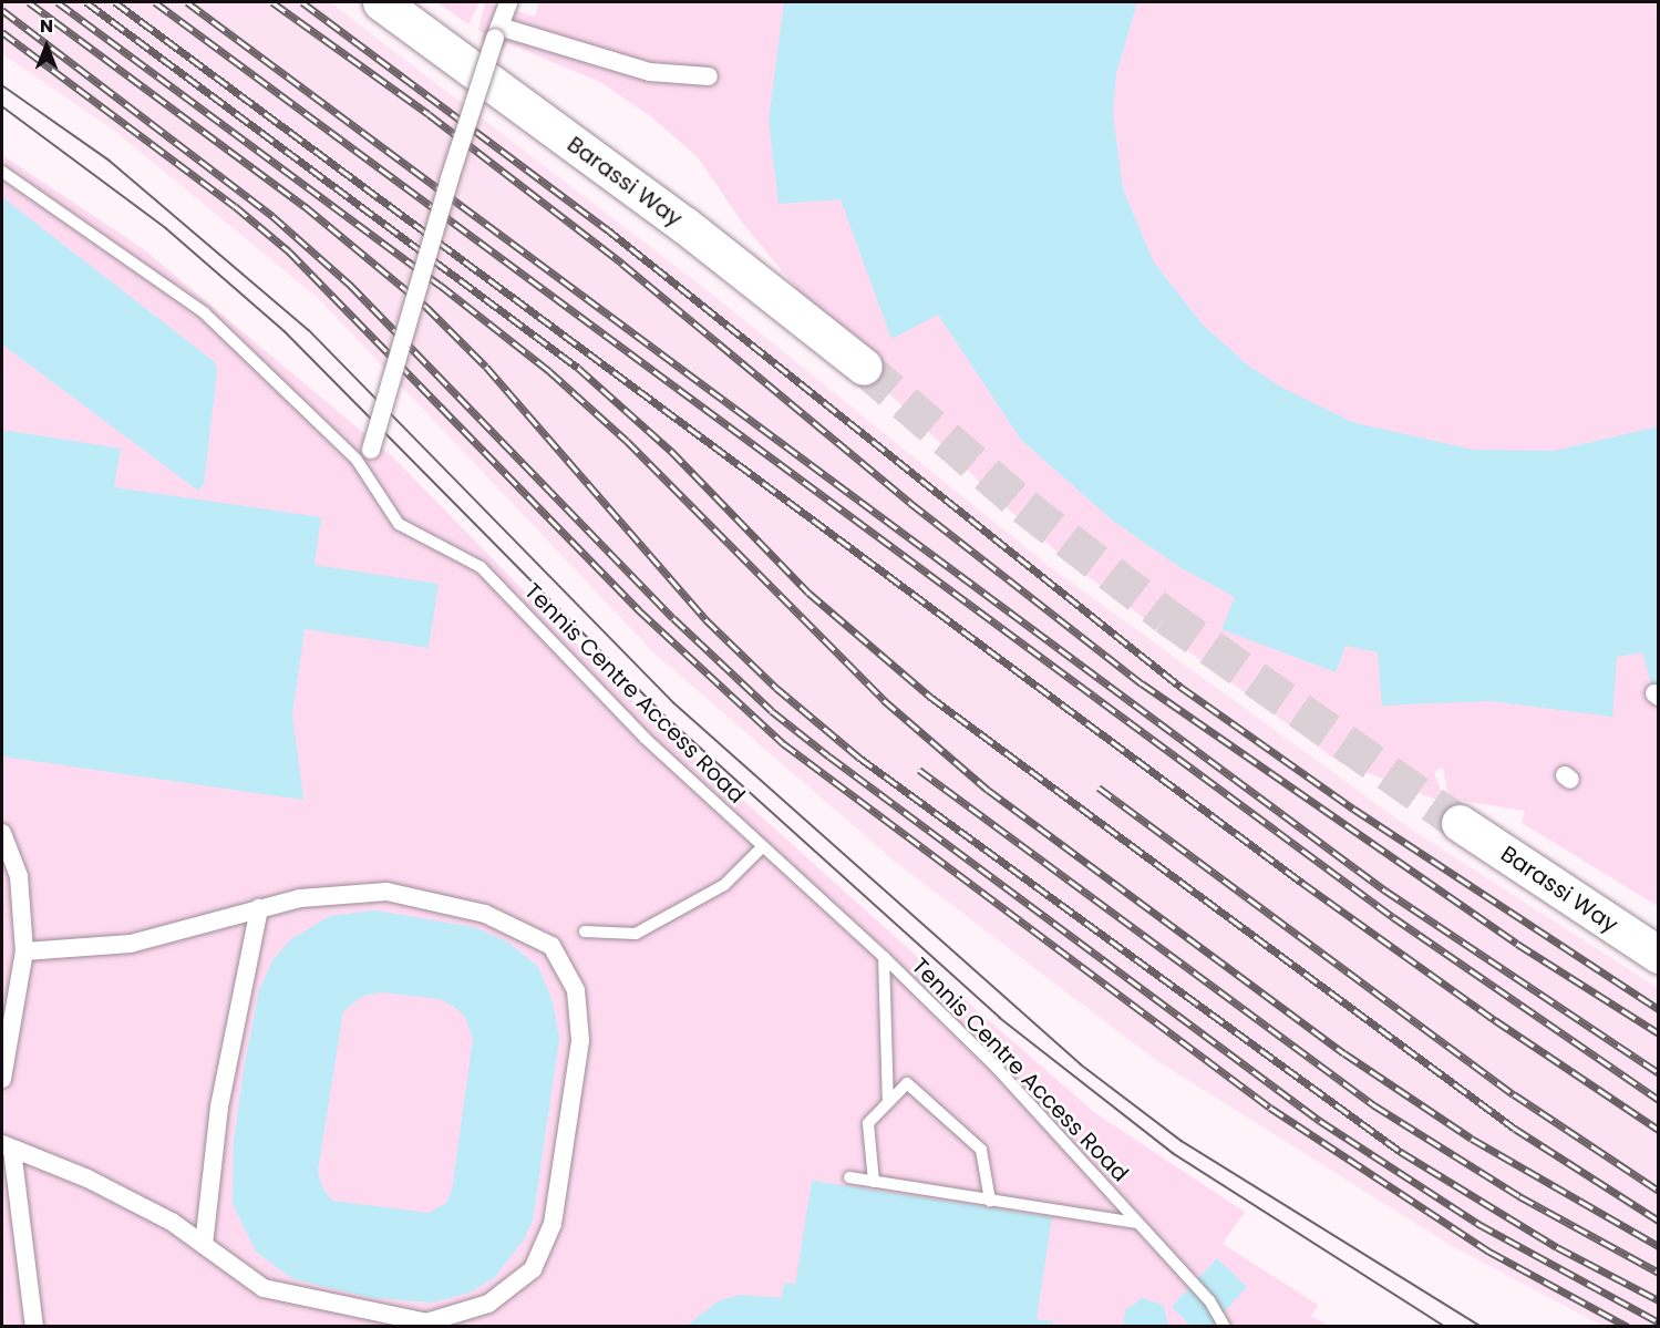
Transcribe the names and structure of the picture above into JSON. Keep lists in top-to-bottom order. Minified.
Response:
{"streets":{"main road":["Barassi Way"],"lane":["Tennis Centre Access Road"]},"north":"top"}
